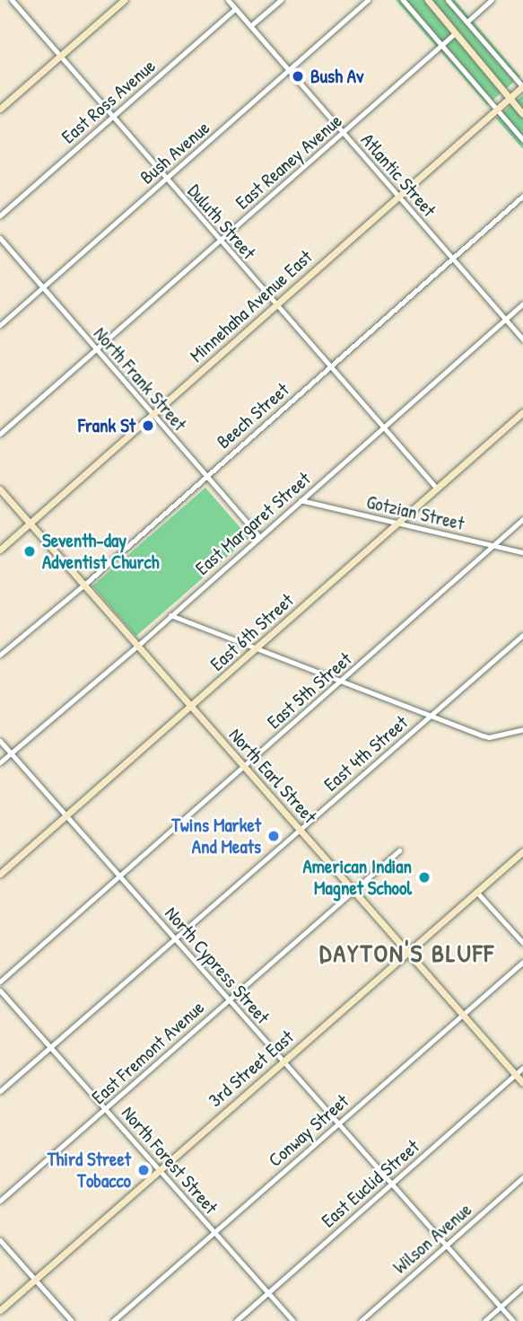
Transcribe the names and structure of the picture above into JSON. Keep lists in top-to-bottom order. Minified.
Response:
{"streets":{"street":["East Ross Avenue","Bush Avenue","East Reaney Avenue","Atlantic Street","Duluth Street","Minnehaha Avenue East","North Frank Street","Beech Street","Gotzian Street","East Margaret Street","East 6th Street","East 5th Street","East 4th Street","North Earl Street","North Cypress Street","East Fremont Avenue","3rd Street East","Conway Street","North Forest Street","East Euclid Street","Wilson Avenue"]},"crossings":[["East Ross Avenue","Atlantic Street"],["East Ross Avenue","Duluth Street"],["Bush Avenue","Atlantic Street"],["Bush Avenue","Duluth Street"],["Bush Avenue","North Frank Street"],["East Reaney Avenue","Atlantic Street"],["East Reaney Avenue","Duluth Street"],["East Reaney Avenue","North Frank Street"],["Atlantic Street","Minnehaha Avenue East"],["Atlantic Street","Beech Street"],["Atlantic Street","East Margaret Street"],["Duluth Street","Minnehaha Avenue East"],["Duluth Street","Beech Street"],["Duluth Street","East Margaret Street"],["Duluth Street","East 6th Street"],["Minnehaha Avenue East","North Frank Street"],["Minnehaha Avenue East","North Earl Street"],["North Frank Street","Beech Street"],["North Frank Street","East Margaret Street"],["Beech Street","North Earl Street"],["Gotzian Street","East Margaret Street"],["Gotzian Street","East 6th Street"],["Gotzian Street","East 5th Street"],["East Margaret Street","North Earl Street"],["East Margaret Street","North Cypress Street"],["East 6th Street","North Earl Street"],["East 6th Street","North Cypress Street"],["East 5th Street","North Earl Street"],["East 5th Street","North Cypress Street"],["East 4th Street","North Earl Street"],["East 4th Street","North Cypress Street"],["East 4th Street","North Forest Street"],["North Earl Street","East Fremont Avenue"],["North Earl Street","3rd Street East"],["North Earl Street","Conway Street"],["North Earl Street","East Euclid Street"],["North Cypress Street","East Fremont Avenue"],["North Cypress Street","3rd Street East"],["North Cypress Street","Conway Street"],["North Cypress Street","East Euclid Street"],["North Cypress Street","Wilson Avenue"],["East Fremont Avenue","North Forest Street"],["3rd Street East","North Forest Street"],["Conway Street","North Forest Street"],["North Forest Street","East Euclid Street"]],"districts":["DAYTON'S BLUFF"],"places":["Bush Av","Frank St","Seventh-day Adventist Church","Twins Market And Meats","American Indian Magnet School","Third Street Tobacco"]}
